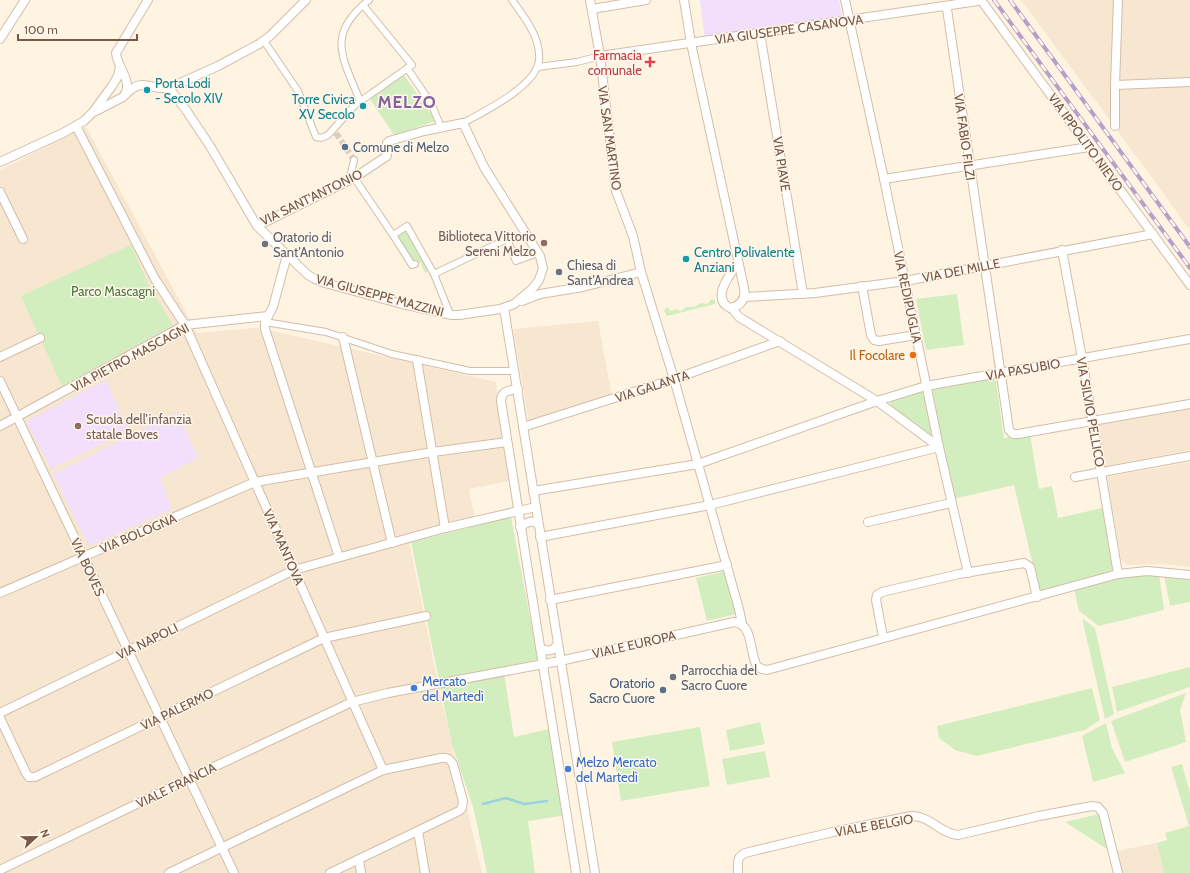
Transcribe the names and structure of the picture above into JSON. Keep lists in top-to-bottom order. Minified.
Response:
{"streets":{"street":["VIA GIUSEPPE CASANOVA","VIA FABIO FILZI","VIA SAN MARTINO","VIA IPPOLITO NIEVO","VIA PIAVE","VIA SANT'ANTONIO","VIA DEI MILLE","VIA GIUSEPPE MAZZINI","VIA REDIPUGLIA","VIA PIETRO MASCAGNI","VIA PASUBIO","VIA GALANTA","VIA SILVIO PELLICO","VIA BOLOGNA","VIA MANTOVA","VIA BOVES","VIA NAPOLI","VIALE EUROPA","VIA PALERMO","VIALE FRANCIA","VIALE BELGIO"]},"crossings":[["VIA GIUSEPPE CASANOVA","VIA SAN MARTINO"],["VIA GIUSEPPE CASANOVA","VIA IPPOLITO NIEVO"],["VIA GIUSEPPE CASANOVA","VIA PIAVE"],["VIA GIUSEPPE CASANOVA","VIA REDIPUGLIA"],["VIA FABIO FILZI","VIA DEI MILLE"],["VIA FABIO FILZI","VIA PASUBIO"],["VIA FABIO FILZI","VIA SILVIO PELLICO"],["VIA SAN MARTINO","VIA GIUSEPPE MAZZINI"],["VIA SAN MARTINO","VIA PASUBIO"],["VIA SAN MARTINO","VIA GALANTA"],["VIA SAN MARTINO","VIALE EUROPA"],["VIA IPPOLITO NIEVO","VIA DEI MILLE"],["VIA PIAVE","VIA DEI MILLE"],["VIA SANT'ANTONIO","VIA GIUSEPPE MAZZINI"],["VIA DEI MILLE","VIA REDIPUGLIA"],["VIA DEI MILLE","VIA SILVIO PELLICO"],["VIA REDIPUGLIA","VIA PASUBIO"],["VIA PIETRO MASCAGNI","VIA MANTOVA"],["VIA PIETRO MASCAGNI","VIA BOVES"],["VIA PASUBIO","VIA SILVIO PELLICO"],["VIA BOLOGNA","VIA MANTOVA"],["VIA BOLOGNA","VIA BOVES"],["VIA MANTOVA","VIA NAPOLI"],["VIA MANTOVA","VIALE EUROPA"],["VIA MANTOVA","VIA PALERMO"],["VIA MANTOVA","VIALE FRANCIA"],["VIA BOVES","VIA NAPOLI"],["VIA BOVES","VIA PALERMO"],["VIA BOVES","VIALE FRANCIA"],["VIALE EUROPA","VIALE FRANCIA"]],"districts":["MELZO"],"parks":["Parco Mascagni"],"places":{"health":["Farmacia comunale"],"other":["Porta Lodi - Secolo XIV","Torre Civica XV Secolo","Comune di Melzo","Biblioteca Vittorio Sereni Melzo","Oratorio di Sant'Antonio","Centro Polivalente Anziani","Chiesa di Sant'Andrea","Il Focolare","Scuola dell’infanzia statale Boves","Parrocchia del Sacro Cuore","Mercato del Martedì","Oratorio Sacro Cuore","Melzo Mercato del Martedì"]},"scale_bar":"100 m","north":"right"}
